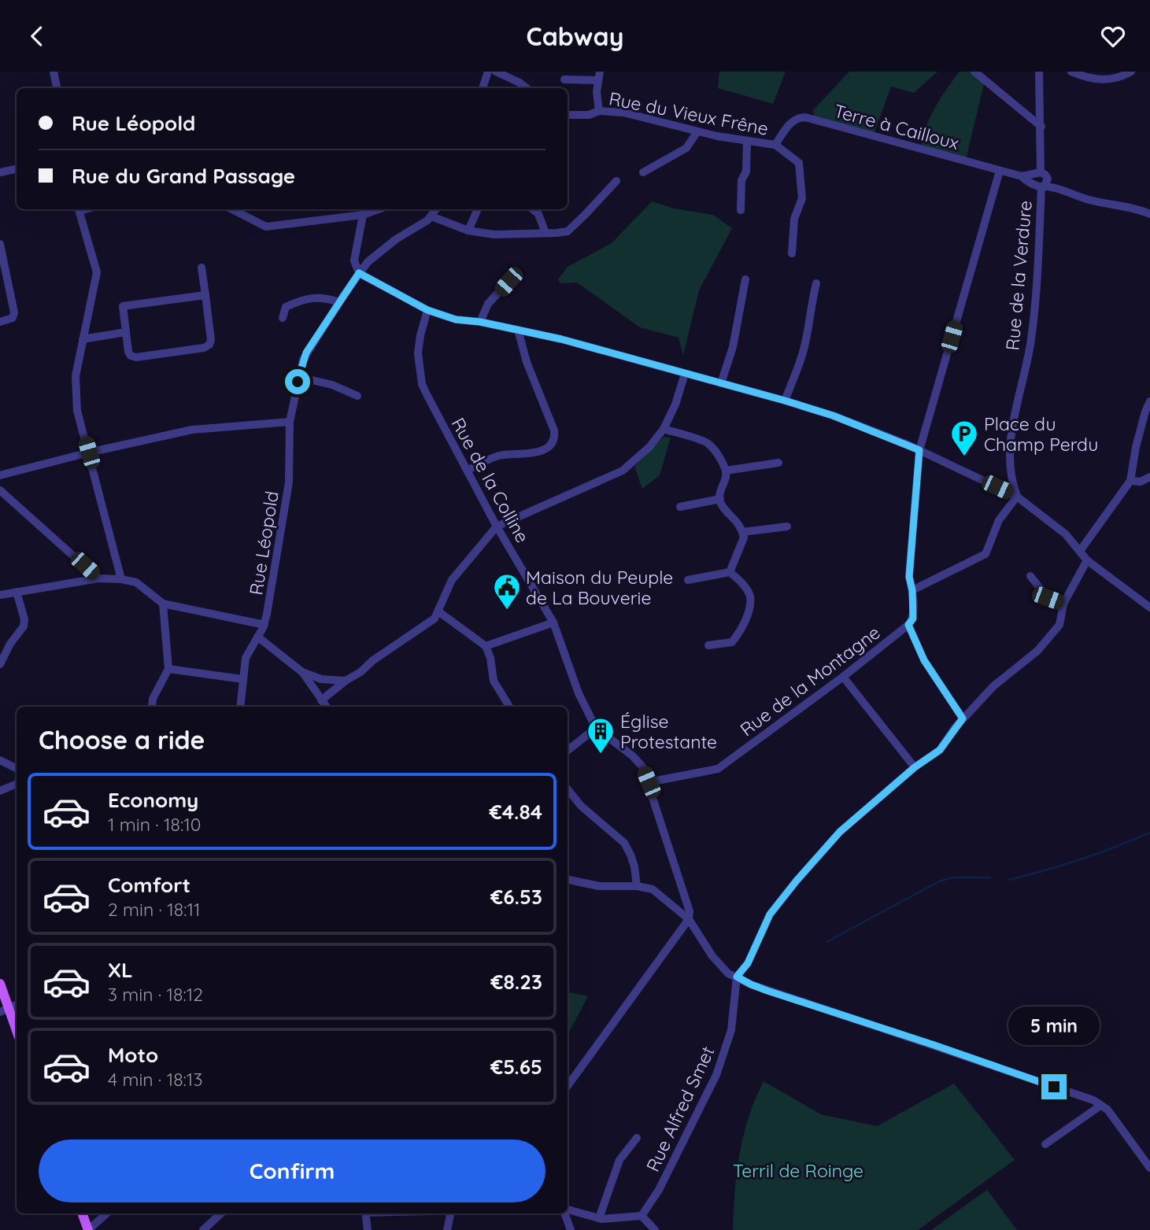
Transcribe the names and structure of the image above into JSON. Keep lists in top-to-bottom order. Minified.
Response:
{"streets":{"street":["Rue du Vieux Frêne","Terre à Cailloux","Rue de la Verdure","Rue de la Colline","Rue Léopold","Rue de la Montagne","Rue Alfred Smet"]},"crossings":[["Rue du Vieux Frêne","Terre à Cailloux"],["Terre à Cailloux","Rue de la Verdure"],["Rue de la Colline","Rue de la Montagne"]],"parks":["Terril de Roinge"],"places":{"parking":["Place du Champ Perdu"],"public building":["Maison du Peuple de La Bouverie"],"building":["Église Protestante"]},"page":{"header":"Cabway","banner":["Rue Léopold","Rue du Grand Passage"],"heading":"Choose a ride","list":[{"name":"Economy","note":"1 min · 18:10","value":"€4.84"},{"name":"Comfort","note":"2 min · 18:11","value":"€6.53"},{"name":"XL","note":"3 min · 18:12","value":"€8.23"},{"name":"Moto","note":"4 min · 18:13","value":"€5.65"}],"bubble":"5 min","buttons":"Confirm"}}
